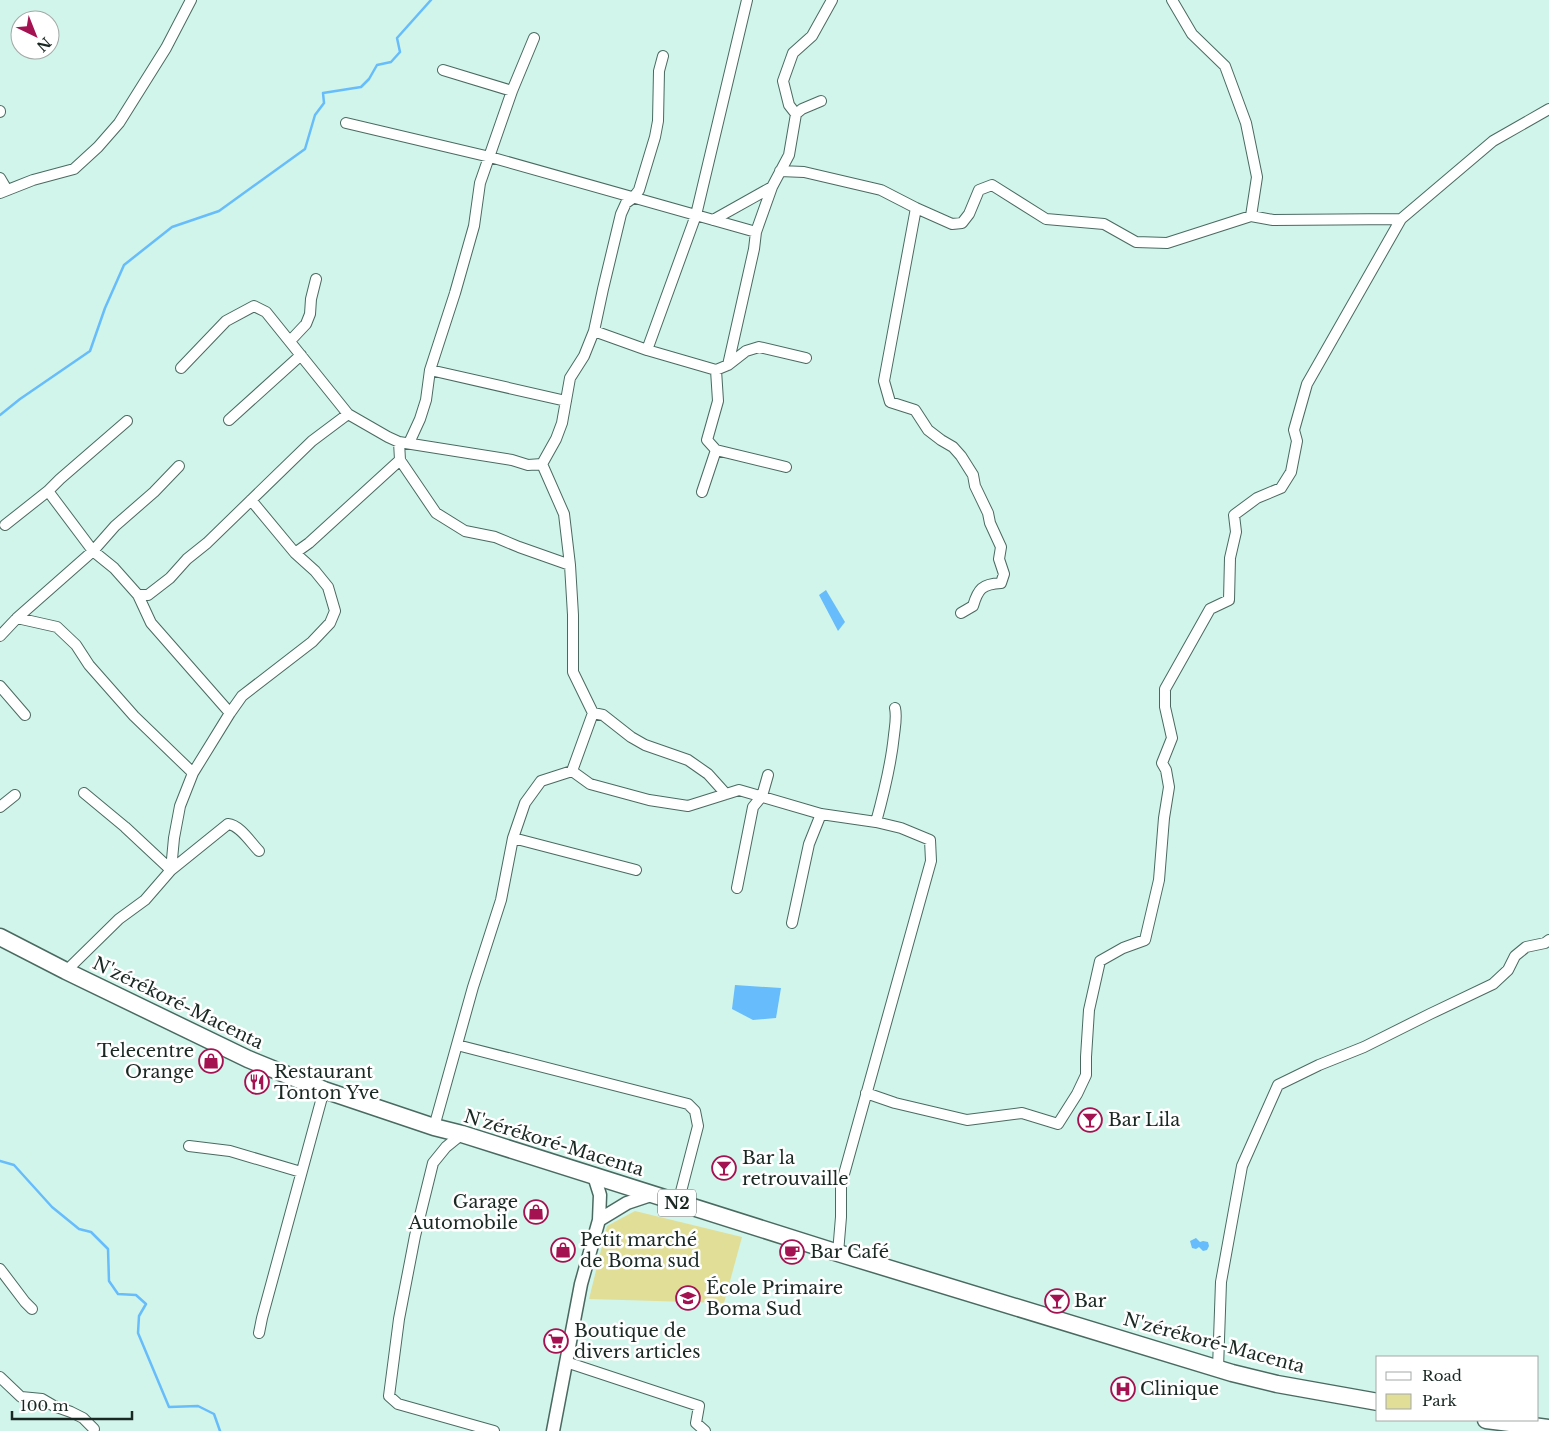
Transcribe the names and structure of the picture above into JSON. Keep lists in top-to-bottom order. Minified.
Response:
{"streets":{"highway":["N'zérékoré-Macenta","N2"]},"places":{"shop":["Telecentre Orange","Garage Automobile","Petit marché de Boma sud"],"restaurant":["Restaurant Tonton Yve"],"bar":["Bar Lila","Bar la retrouvaille","Bar"],"cafe":["Bar Café"],"school or university":["École Primaire Boma Sud"],"supermarket":["Boutique de divers articles"],"hospital":["Clinique"]},"legend":["Road","Park"],"scale_bar":"100 m","north":"bottom right"}
